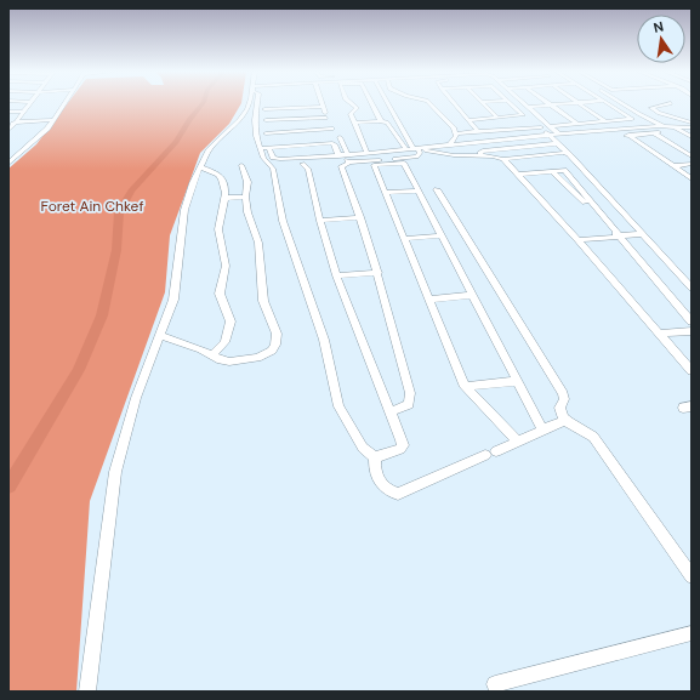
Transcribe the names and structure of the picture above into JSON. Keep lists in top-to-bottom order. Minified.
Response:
{"parks":["Foret Ain Chkef"],"north":"top"}
